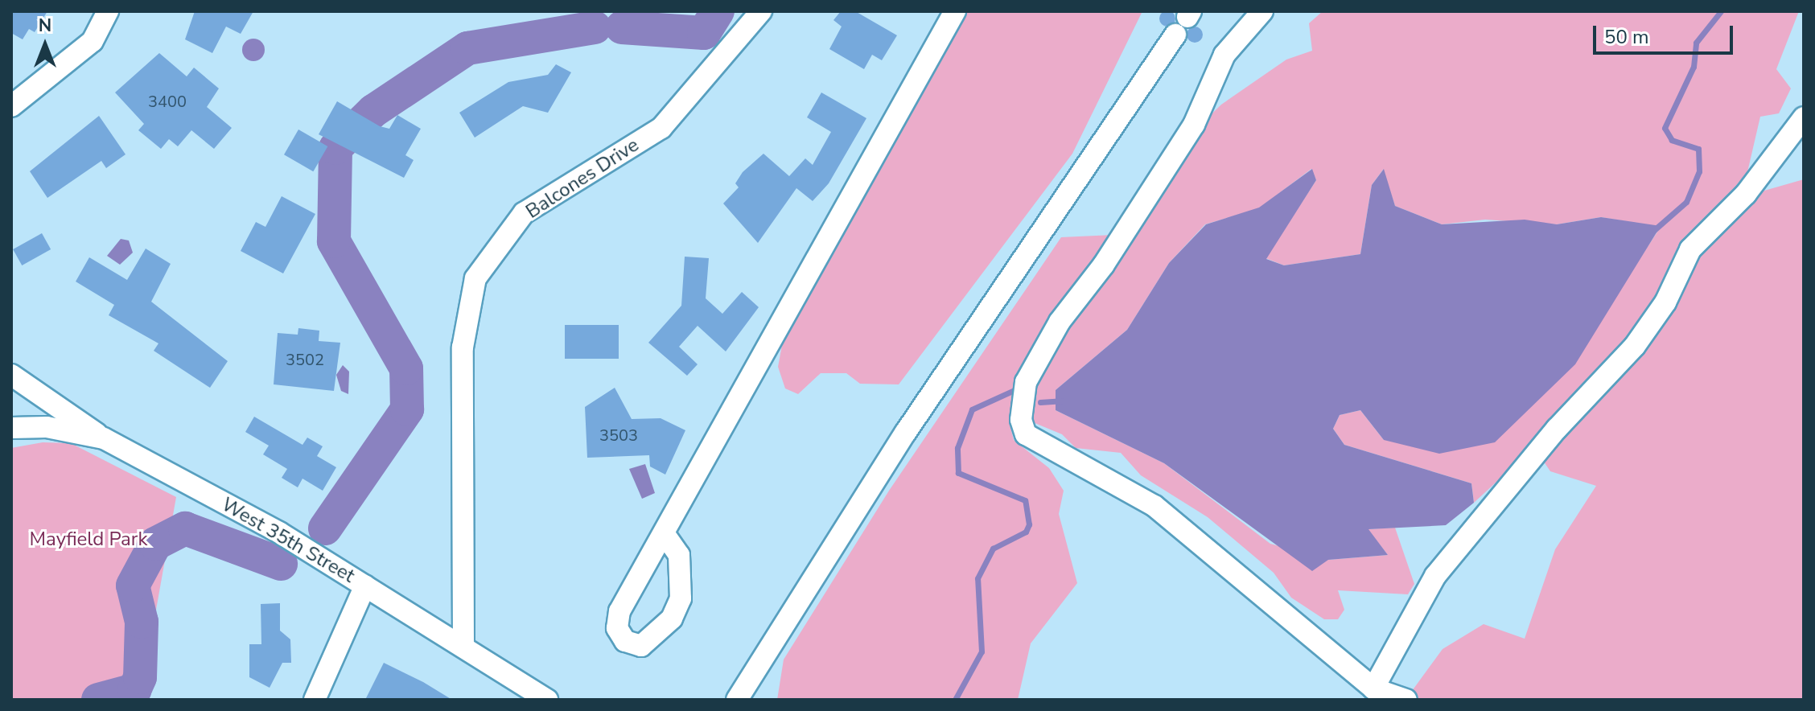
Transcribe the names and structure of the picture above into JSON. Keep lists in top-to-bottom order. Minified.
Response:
{"streets":{"street":["Balcones Drive","West 35th Street"]},"crossings":[["Balcones Drive","West 35th Street"]],"parks":["Mayfield Park"],"house_numbers":["3400","3502","3503"],"scale_bar":"50 m","north":"top"}
